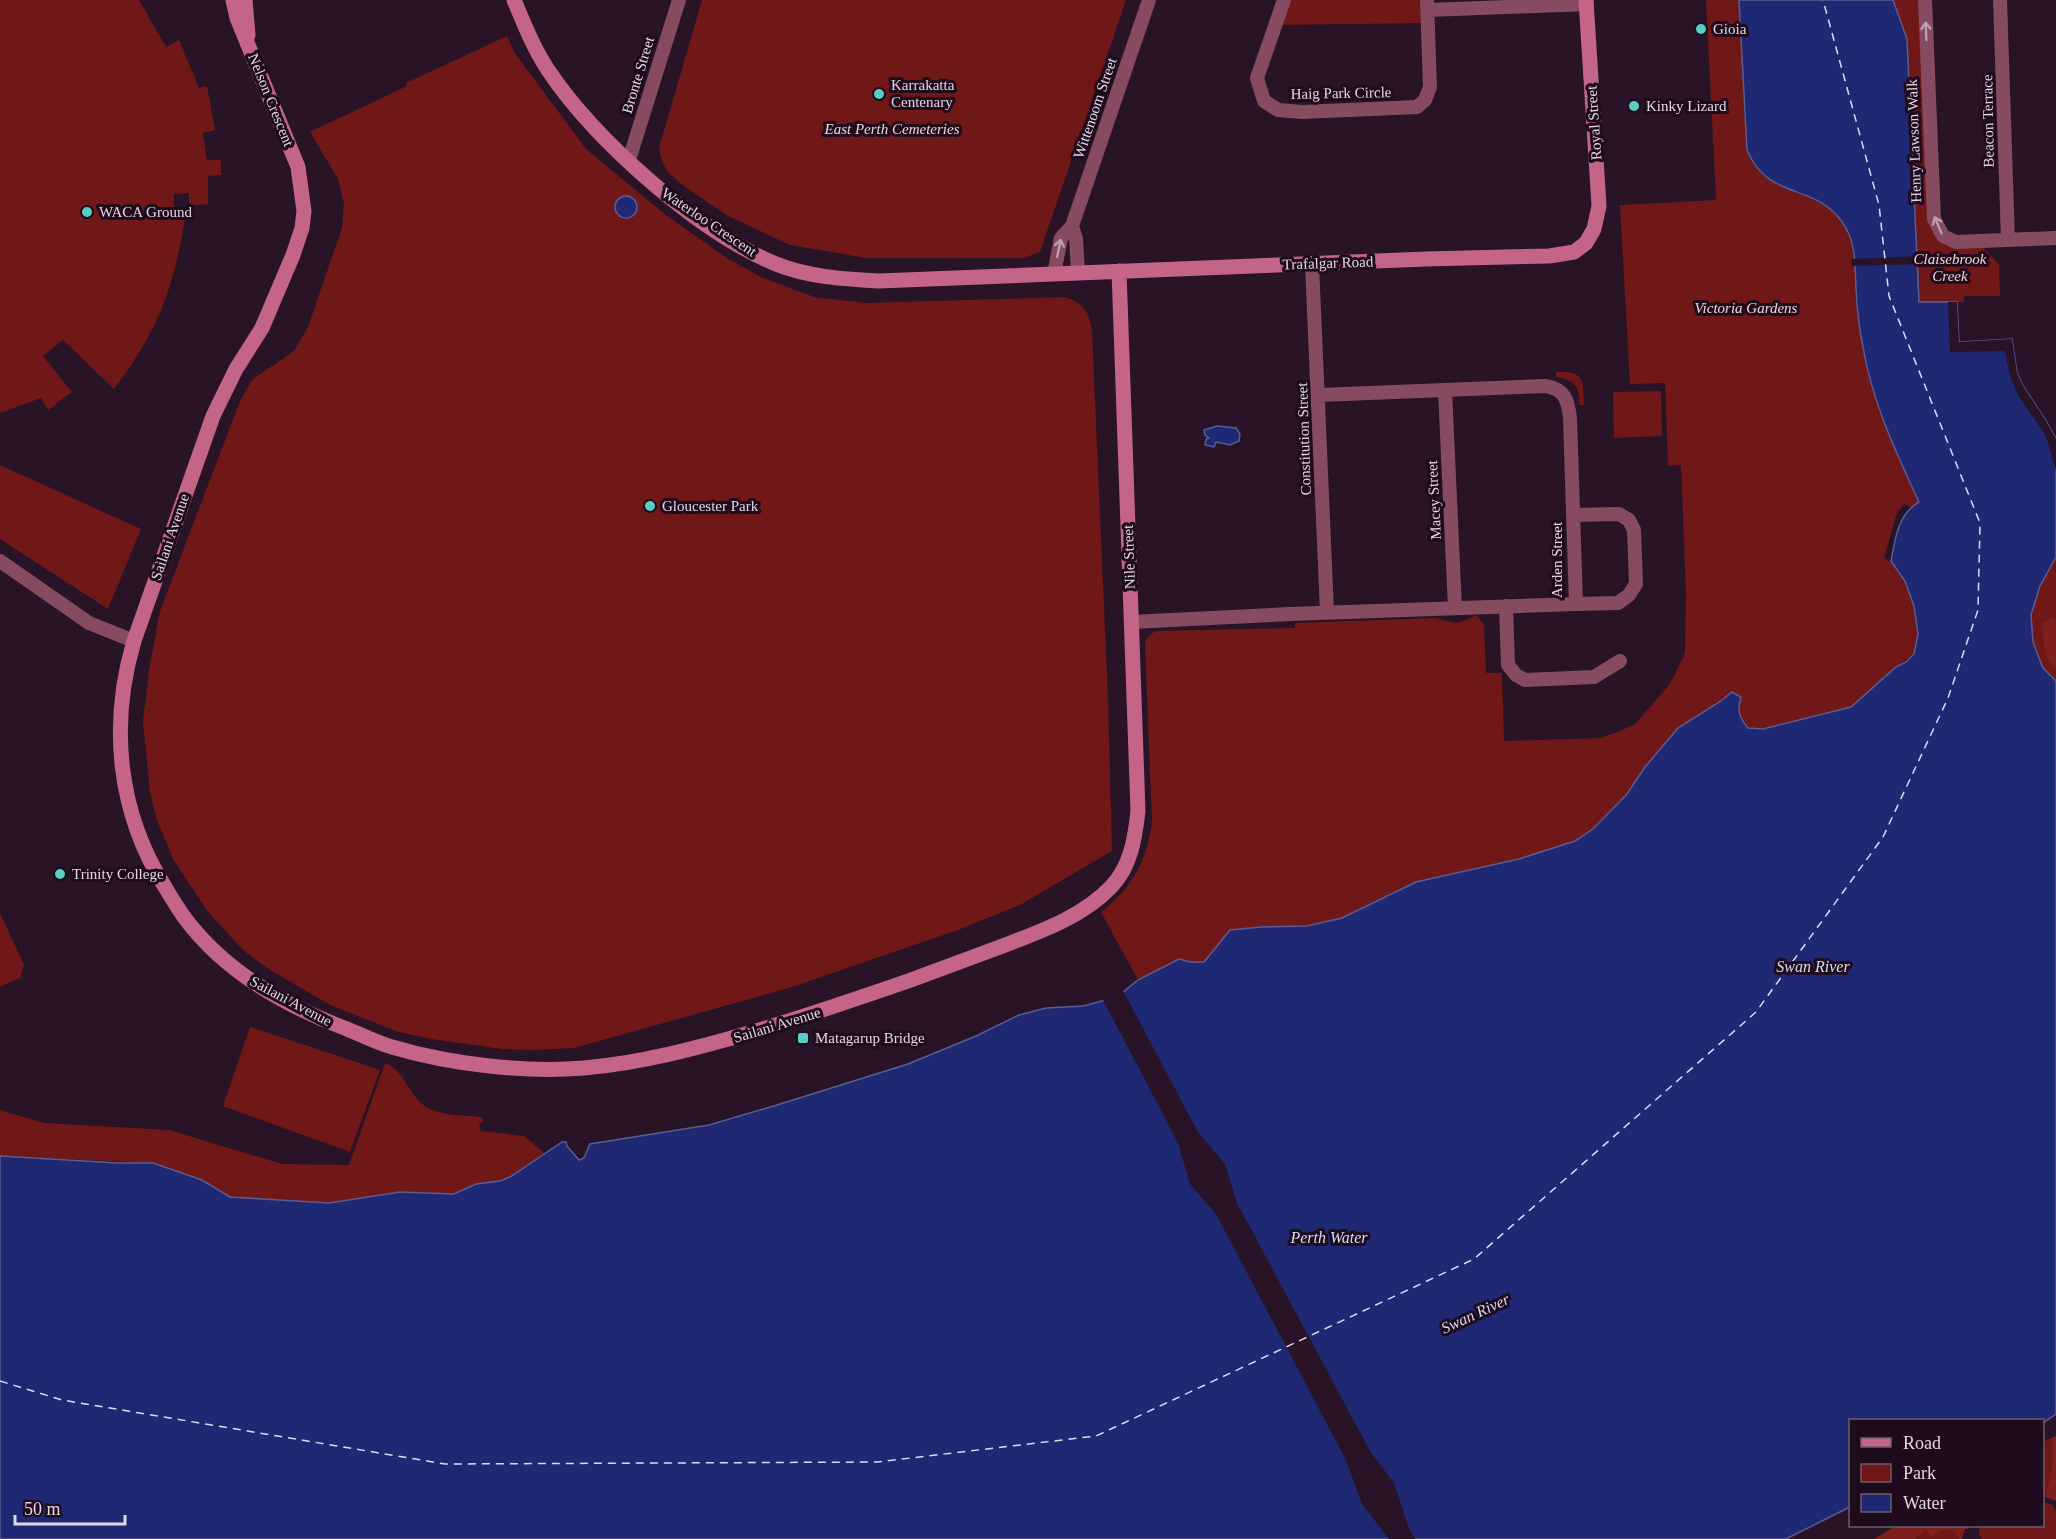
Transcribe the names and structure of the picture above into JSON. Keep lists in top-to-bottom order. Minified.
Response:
{"streets":{"street":["Bronte Street","Haig Park Circle","Nelson Crescent","Wittenoom Street","Beacon Terrace","Royal Street","Henry Lawson Walk","Waterloo Crescent","Trafalgar Road","Constitution Street","Macey Street","Sailani Avenue","Nile Street","Arden Street"]},"crossings":[["Bronte Street","Waterloo Crescent"],["Nelson Crescent","Sailani Avenue"],["Wittenoom Street","Waterloo Crescent"],["Wittenoom Street","Trafalgar Road"],["Beacon Terrace","Henry Lawson Walk"],["Royal Street","Trafalgar Road"],["Waterloo Crescent","Trafalgar Road"],["Trafalgar Road","Constitution Street"],["Trafalgar Road","Nile Street"],["Constitution Street","Arden Street"],["Macey Street","Arden Street"],["Sailani Avenue","Nile Street"],["Nile Street","Arden Street"]],"one_way":["Henry Lawson Walk"],"water":["Swan River","Perth Water"],"parks":["East Perth Cemeteries","Claisebrook Creek","Victoria Gardens"],"places":{"other":["Gioia","Karrakatta Centenary","Kinky Lizard","WACA Ground","Gloucester Park","Trinity College"],"transit":["Matagarup Bridge"]},"legend":["Road","Park","Water"],"scale_bar":"50 m"}
